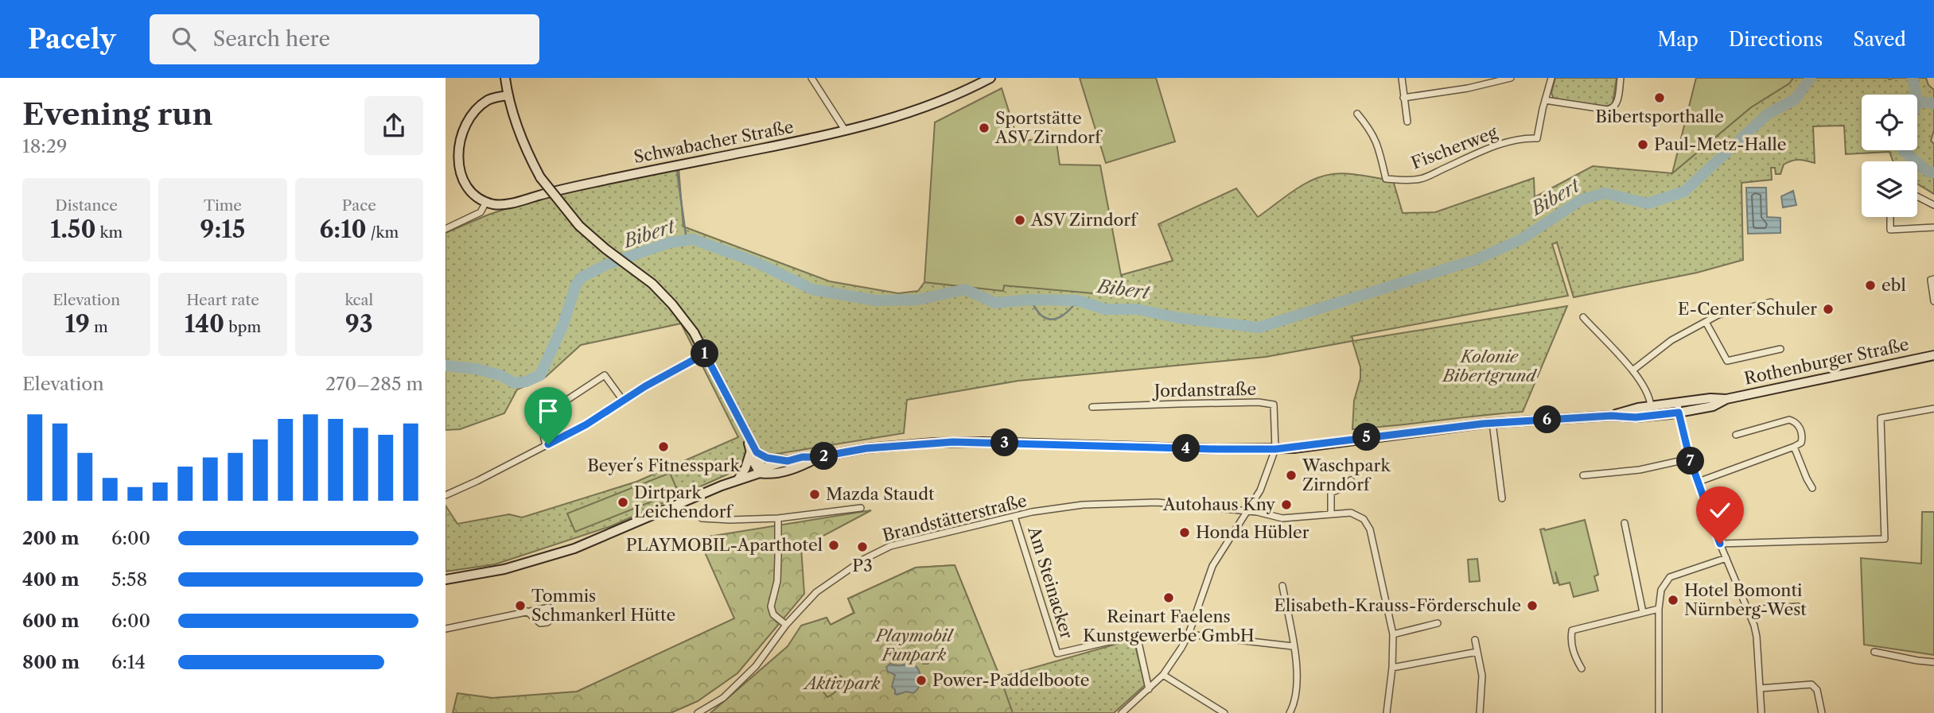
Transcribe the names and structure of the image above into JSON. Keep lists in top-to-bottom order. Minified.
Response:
{"streets":{"main road":["Schwabacher Straße","Rothenburger Straße"],"street":["Fischerweg","Jordanstraße","Brandstätterstraße","Am Steinacker"]},"crossings":[["Rothenburger Straße","Jordanstraße"],["Brandstätterstraße","Am Steinacker"]],"water":["Bibert"],"parks":["Kolonie Bibertgrund","Playmobil Funpark","Aktivpark"],"places":["Bibertsporthalle","Sportstätte ASV Zirndorf","Paul-Metz-Halle","ASV Zirndorf","ebl","E-Center Schuler","Beyer´s Fitnesspark","Waschpark Zirndorf","Mazda Staudt","Dirtpark Leichendorf","Autohaus Kny","Honda Hübler","PLAYMOBIL-Aparthotel","P3","Reinart Faelens Kunstgewerbe GmbH","Hotel Bomonti Nürnberg-West","Tommis Schmankerl Hütte","Elisabeth-Krauss-Förderschule","Power-Paddelboote"],"page":{"header":"Pacely","search":"Search here","nav":["Map","Directions","Saved"],"heading":["Evening run","18:29"],"stats":[["Distance","1.50 km"],["Time","9:15"],["Pace","6:10 /km"],["Elevation","19 m"],["Heart rate","140 bpm"],["kcal","93"]],"pins":["1","6","5","3","4","2","7"],"chart":["Elevation","270–285 m"],"list":[{"name":"200 m","note":"6:00"},{"name":"400 m","note":"5:58"},{"name":"600 m","note":"6:00"},{"name":"800 m","note":"6:14"}]}}
